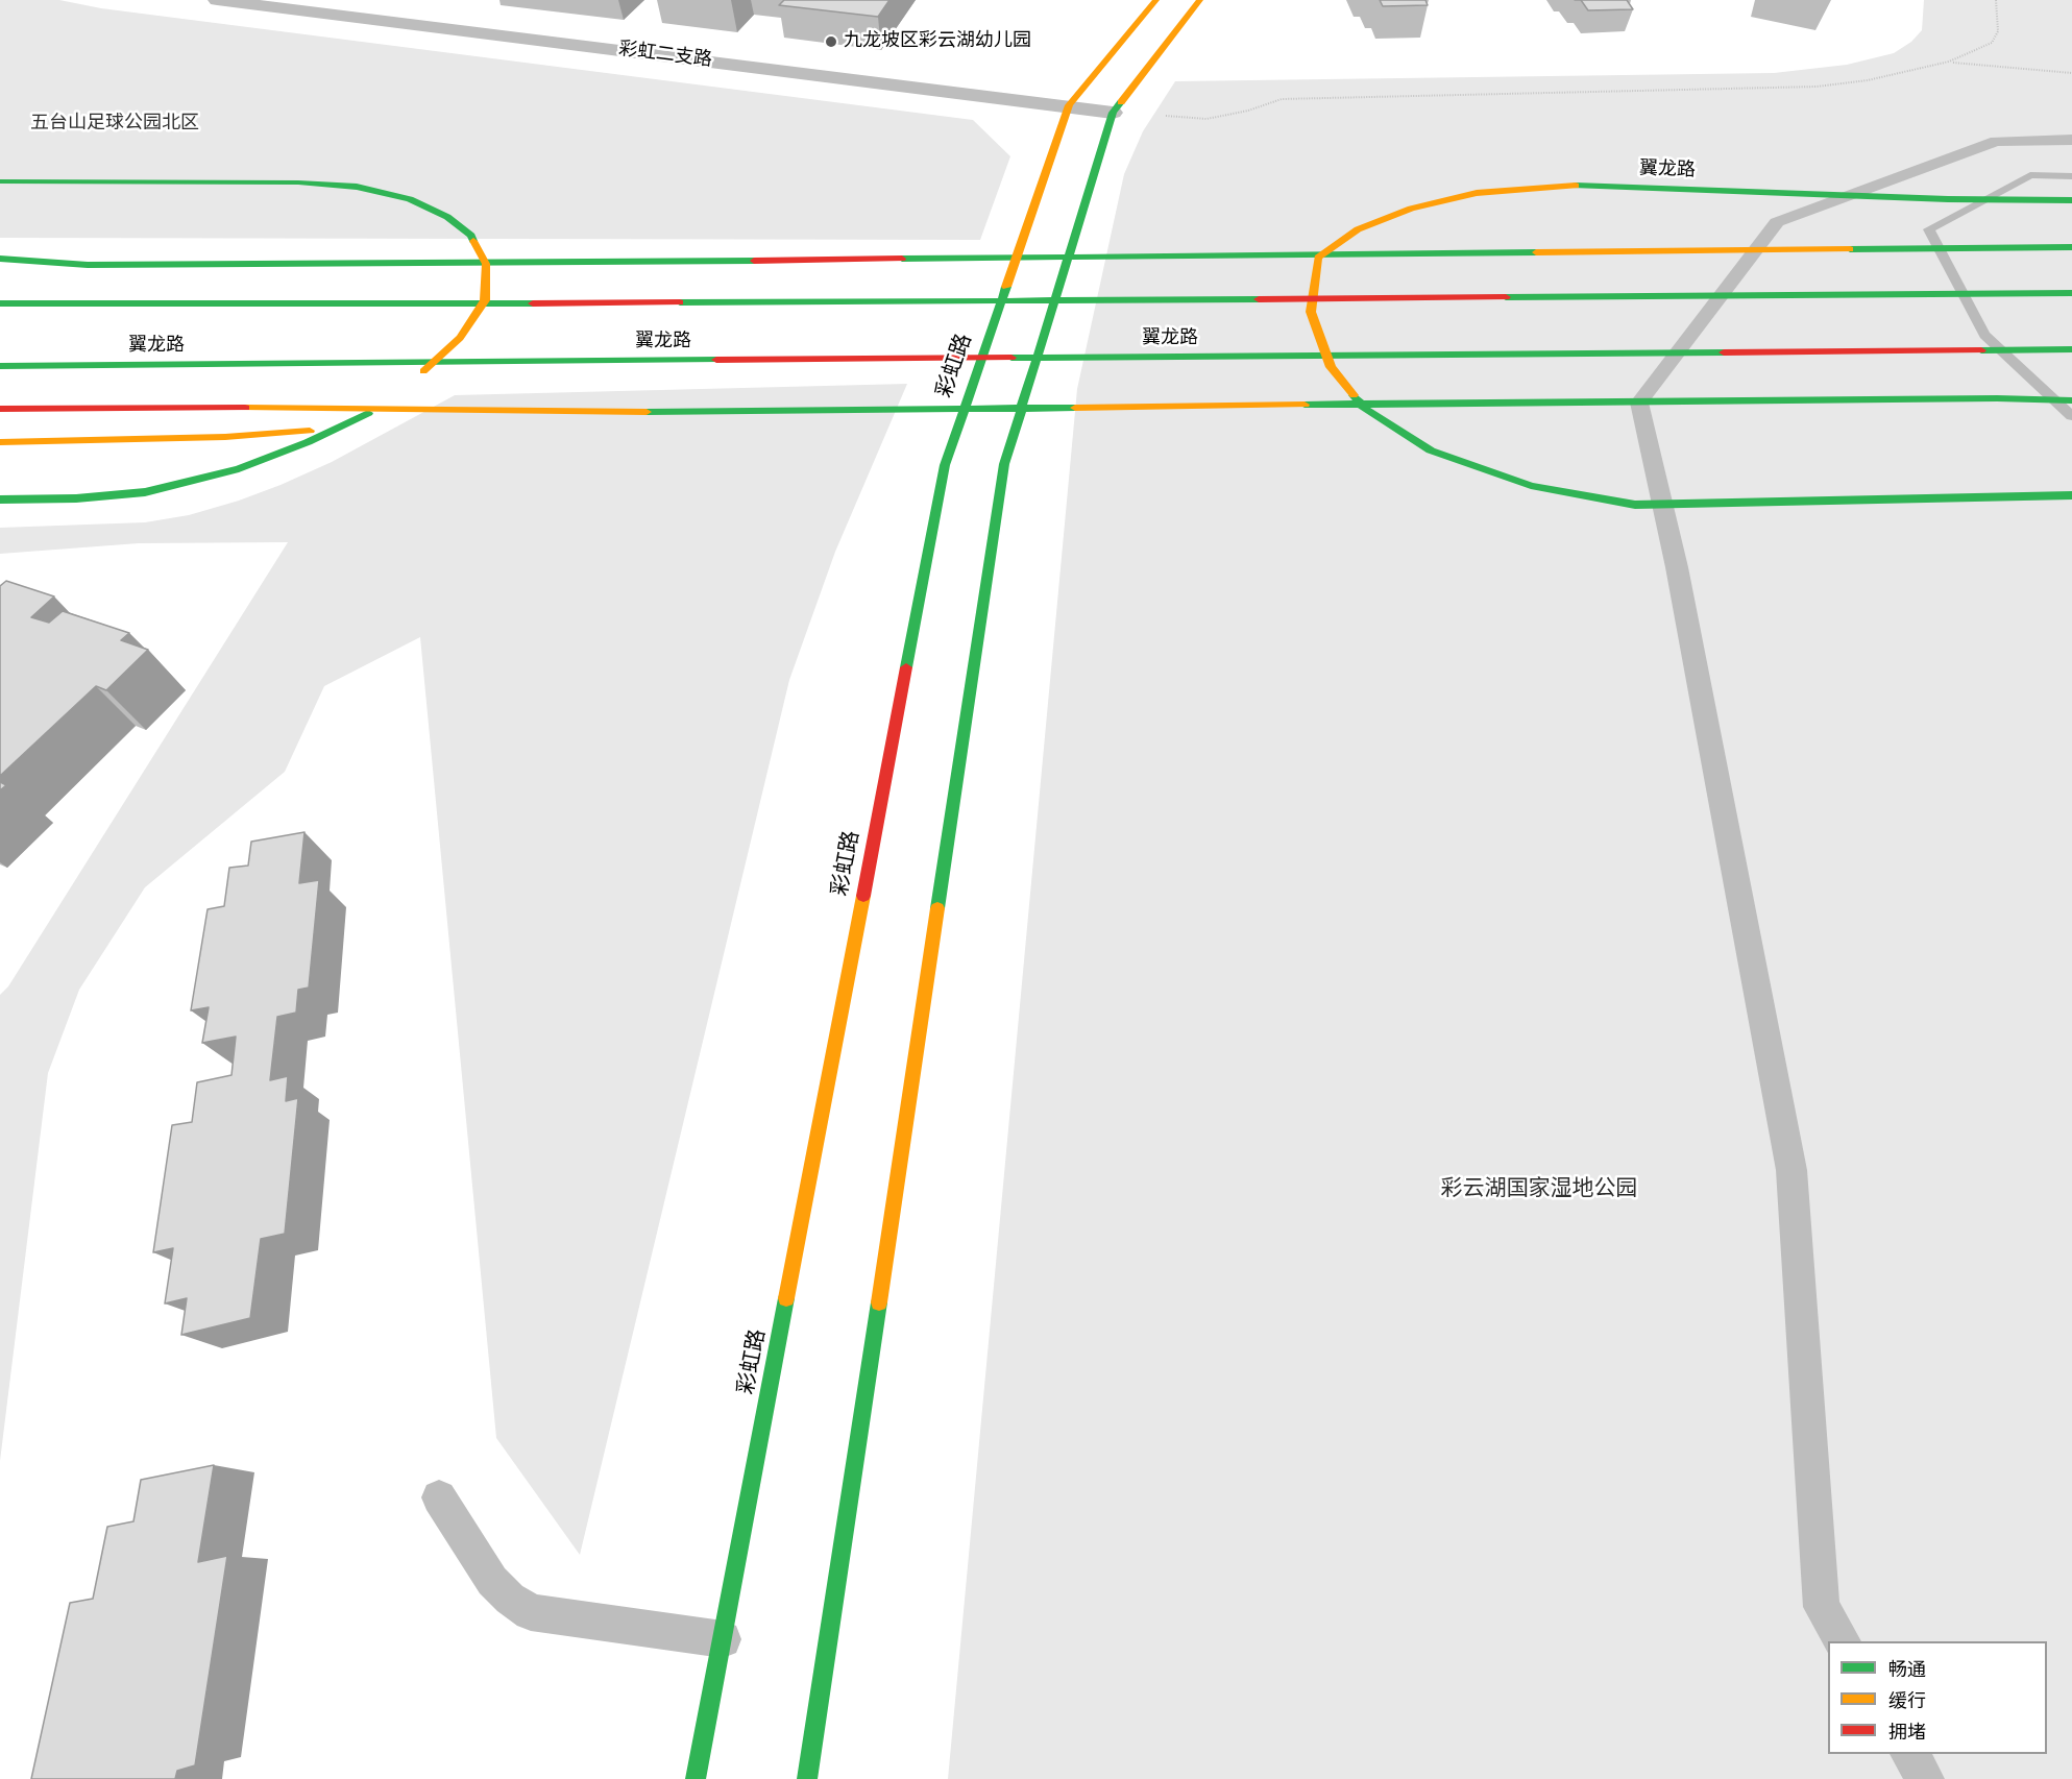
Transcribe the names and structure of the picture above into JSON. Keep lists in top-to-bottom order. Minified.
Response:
{"streets":{"main road":["翼龙路","彩虹路"],"street":["彩虹二支路"]},"crossings":[["彩虹二支路","彩虹路"]],"parks":["五台山足球公园北区","彩云湖国家湿地公园"],"places":["九龙坡区彩云湖幼儿园"],"legend":["畅通","缓行","拥堵"]}
